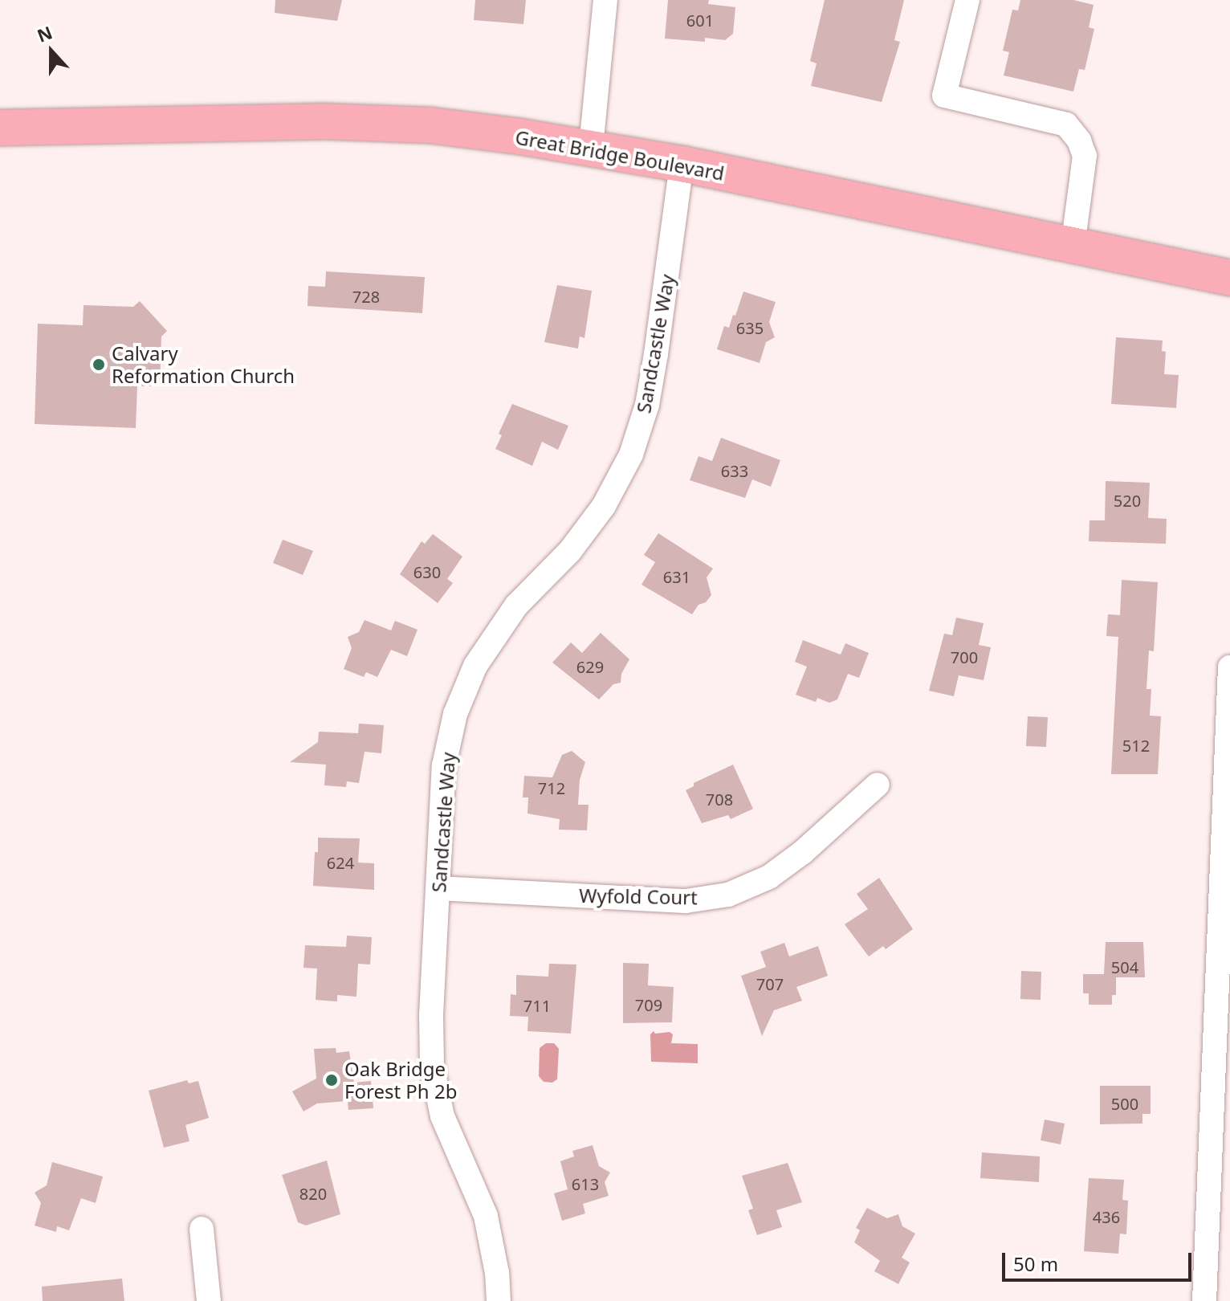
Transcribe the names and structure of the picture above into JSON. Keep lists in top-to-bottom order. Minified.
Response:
{"streets":{"main road":["Great Bridge Boulevard"],"street":["Sandcastle Way","Wyfold Court"]},"crossings":[["Great Bridge Boulevard","Sandcastle Way"],["Sandcastle Way","Wyfold Court"]],"places":["Calvary Reformation Church","Oak Bridge Forest Ph 2b"],"house_numbers":["601","728","635","633","520","630","631","700","629","512","712","708","624","504","707","709","711","500","613","820","436"],"scale_bar":"50 m","north":"top"}
